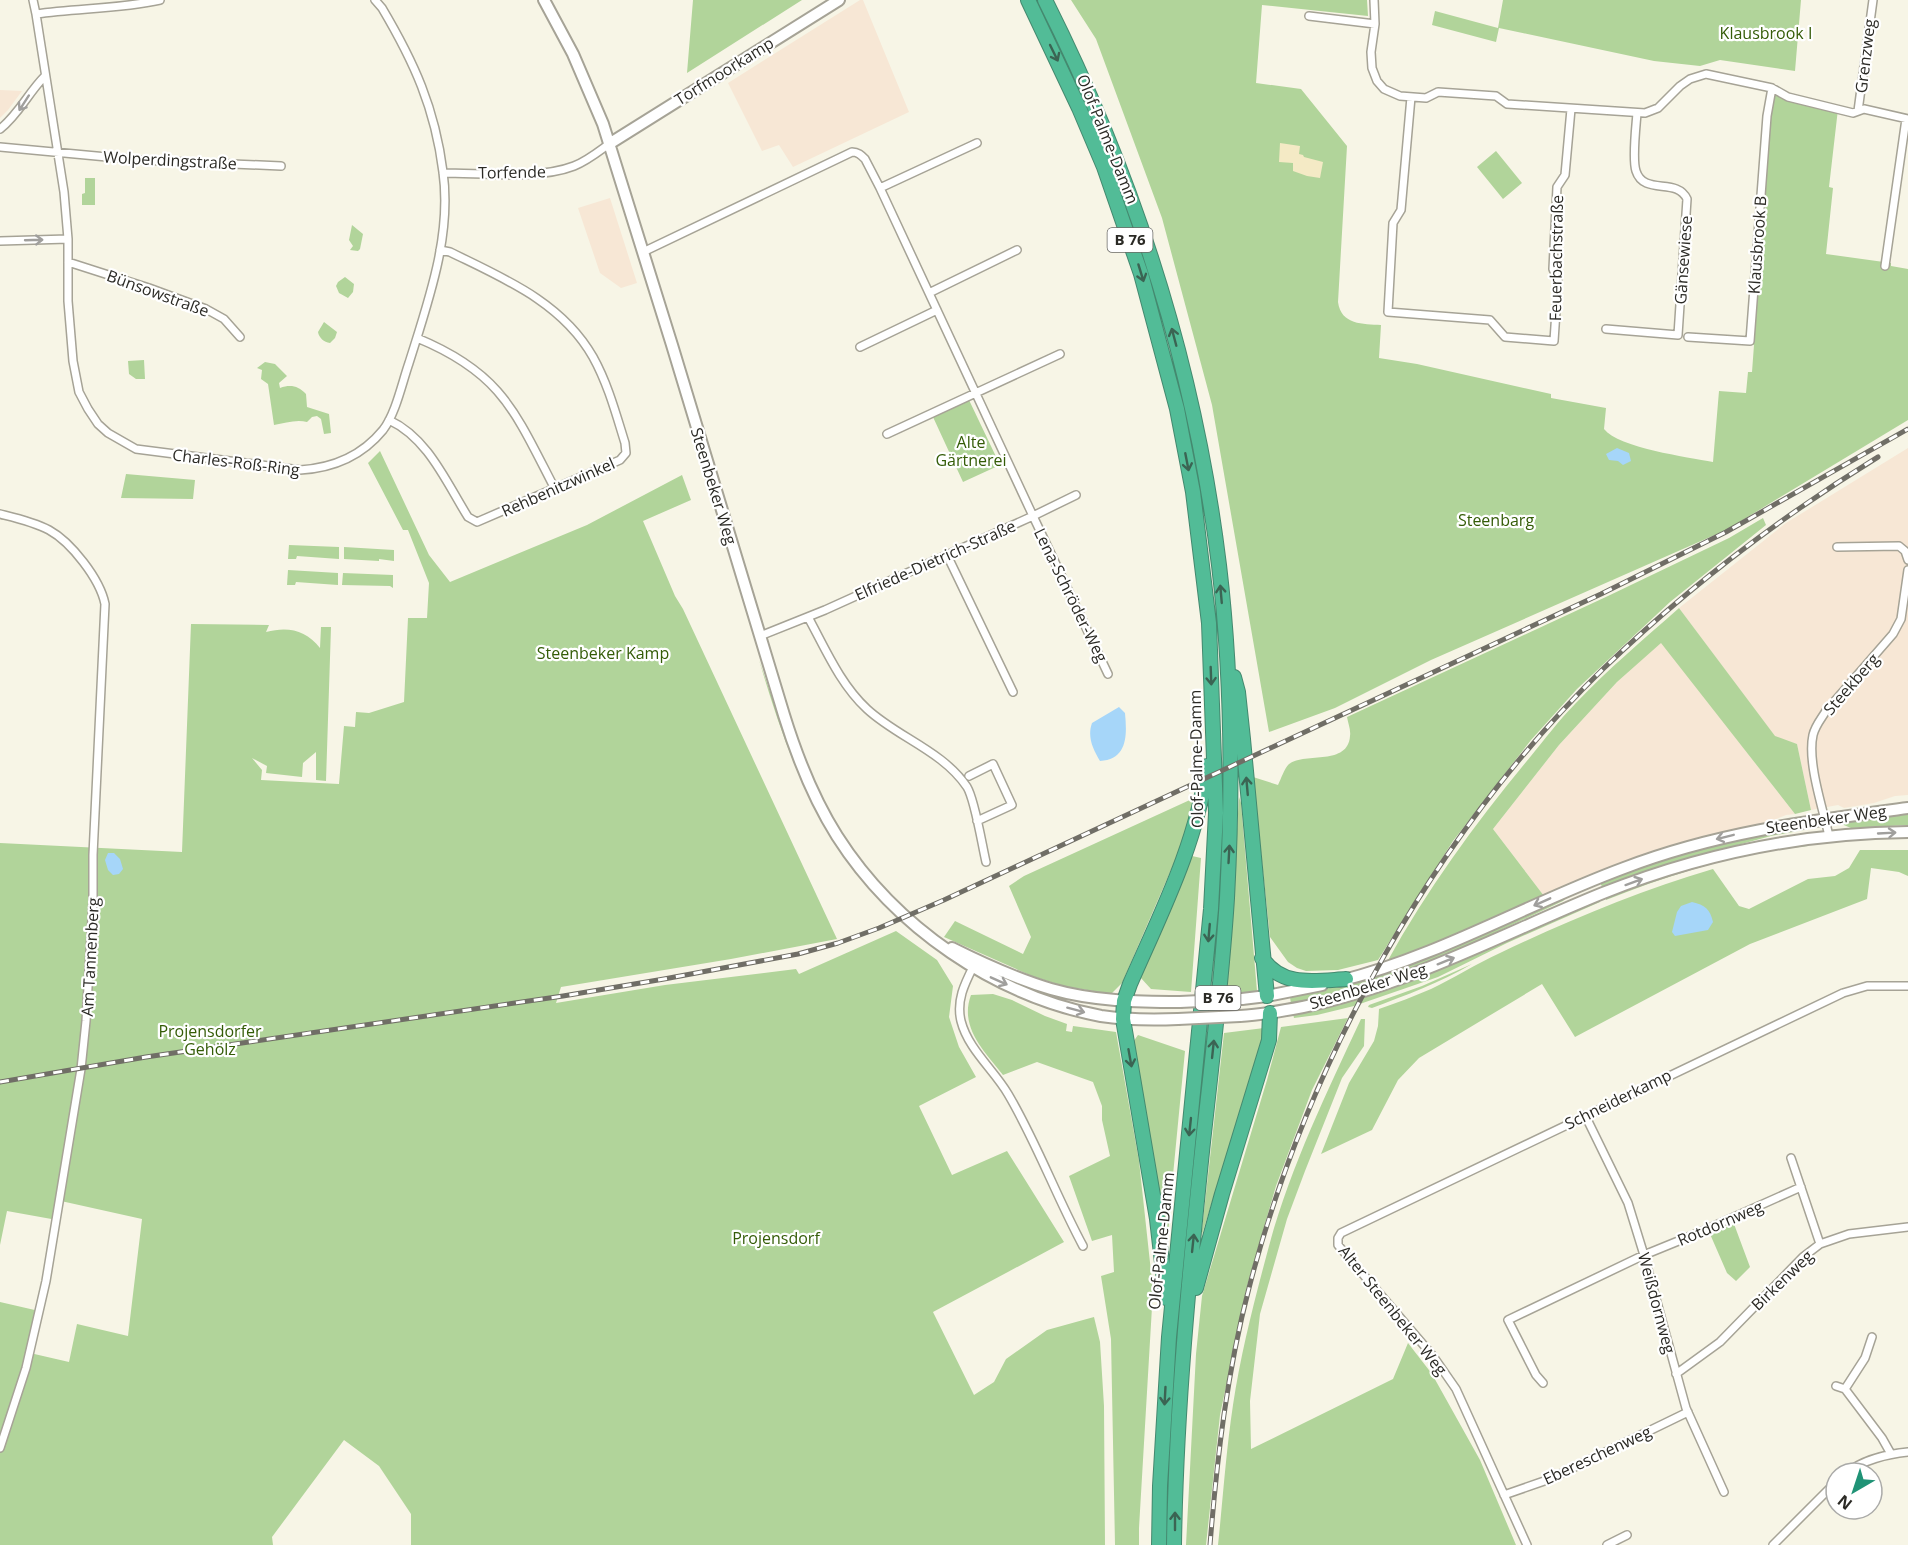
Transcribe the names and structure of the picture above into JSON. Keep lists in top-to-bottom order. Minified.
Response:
{"streets":{"highway":["Olof-Palme-Damm","B 76"],"main road":["Torfmoorkamp","Steenbeker Weg"],"street":["Grenzweg","Wolperdingstraße","Torfende","Klausbrook B","Feuerbachstraße","Gänsewiese","Bünsowstraße","Charles-Roß-Ring","Rehbenitzwinkel","Elfriede-Dietrich-Straße","Lena-Schröder-Weg","Steekberg","Am Tannenberg","Schneiderkamp","Rotdornweg","Birkenweg","Weißdornweg","Alter Steenbeker Weg","Ebereschenweg"]},"crossings":[["Torfmoorkamp","Torfende"],["Torfmoorkamp","Steenbeker Weg"],["Wolperdingstraße","Charles-Roß-Ring"],["Torfende","Charles-Roß-Ring"],["Torfende","Steenbeker Weg"],["Bünsowstraße","Charles-Roß-Ring"],["Charles-Roß-Ring","Rehbenitzwinkel"],["Steenbeker Weg","Elfriede-Dietrich-Straße"],["Steenbeker Weg","Steekberg"],["Elfriede-Dietrich-Straße","Lena-Schröder-Weg"],["Schneiderkamp","Weißdornweg"],["Schneiderkamp","Alter Steenbeker Weg"],["Rotdornweg","Weißdornweg"],["Birkenweg","Weißdornweg"],["Weißdornweg","Ebereschenweg"],["Alter Steenbeker Weg","Ebereschenweg"]],"parks":["Klausbrook I","Alte Gärtnerei","Steenbarg","Steenbeker Kamp","Projensdorfer Gehölz","Projensdorf"],"north":"bottom left"}
